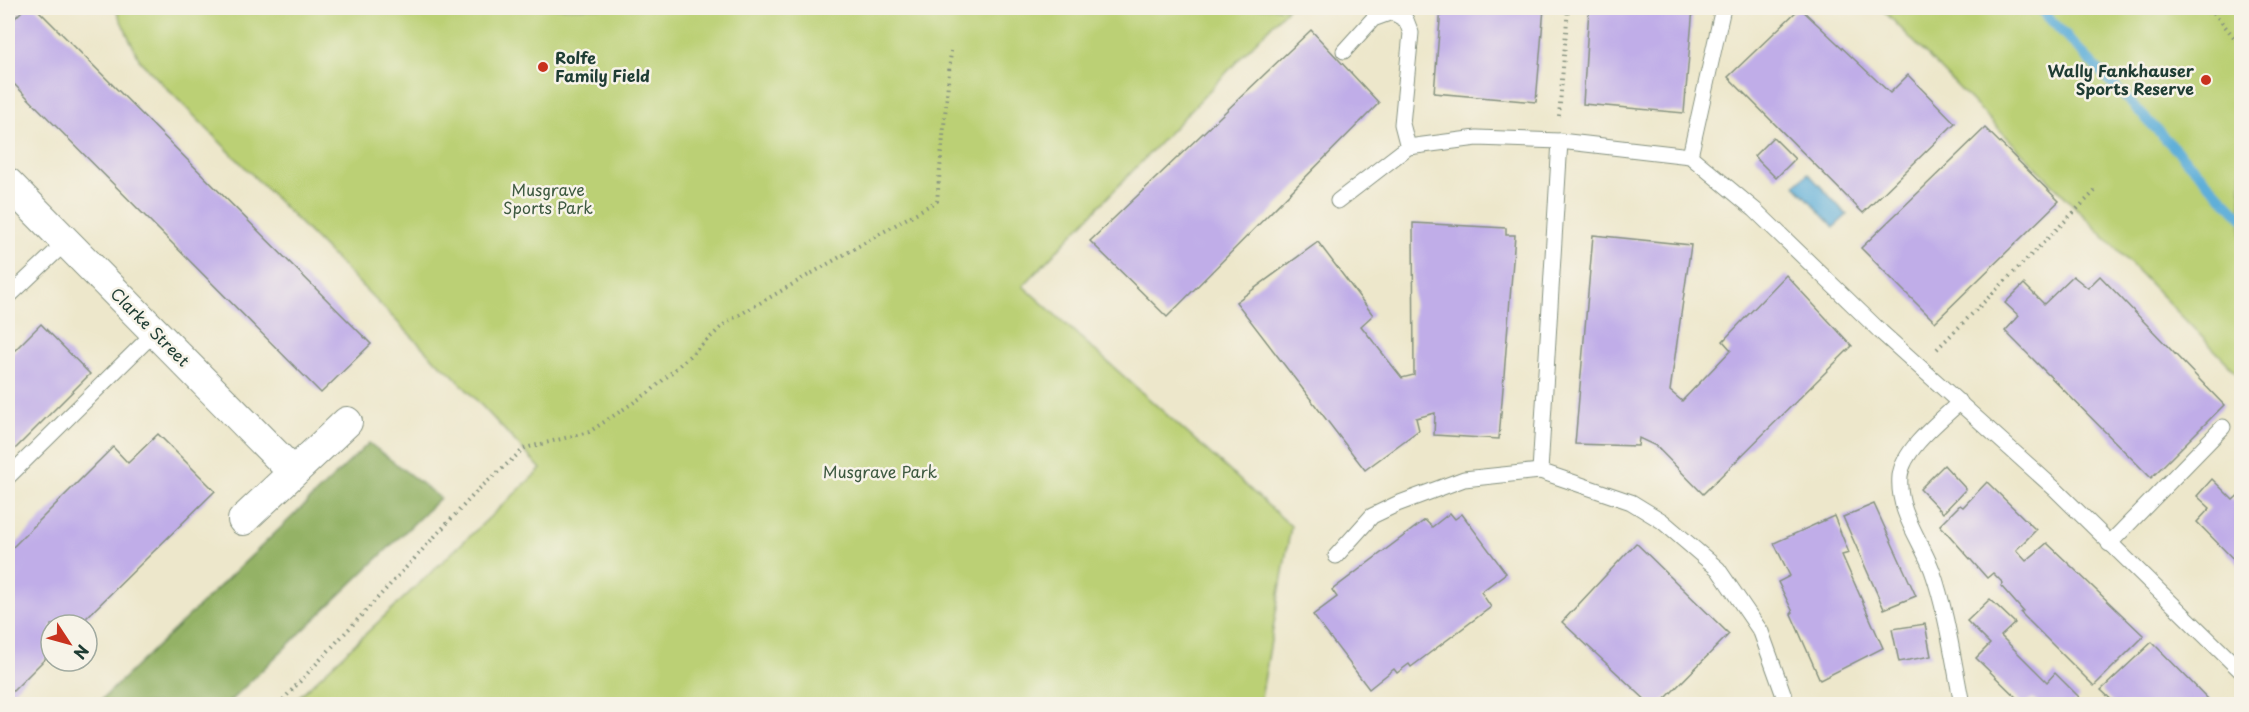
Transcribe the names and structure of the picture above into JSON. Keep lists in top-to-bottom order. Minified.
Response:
{"streets":{"street":["Clarke Street"]},"parks":["Musgrave Sports Park","Musgrave Park"],"places":["Rolfe Family Field","Wally Fankhauser Sports Reserve"],"north":"bottom right"}
